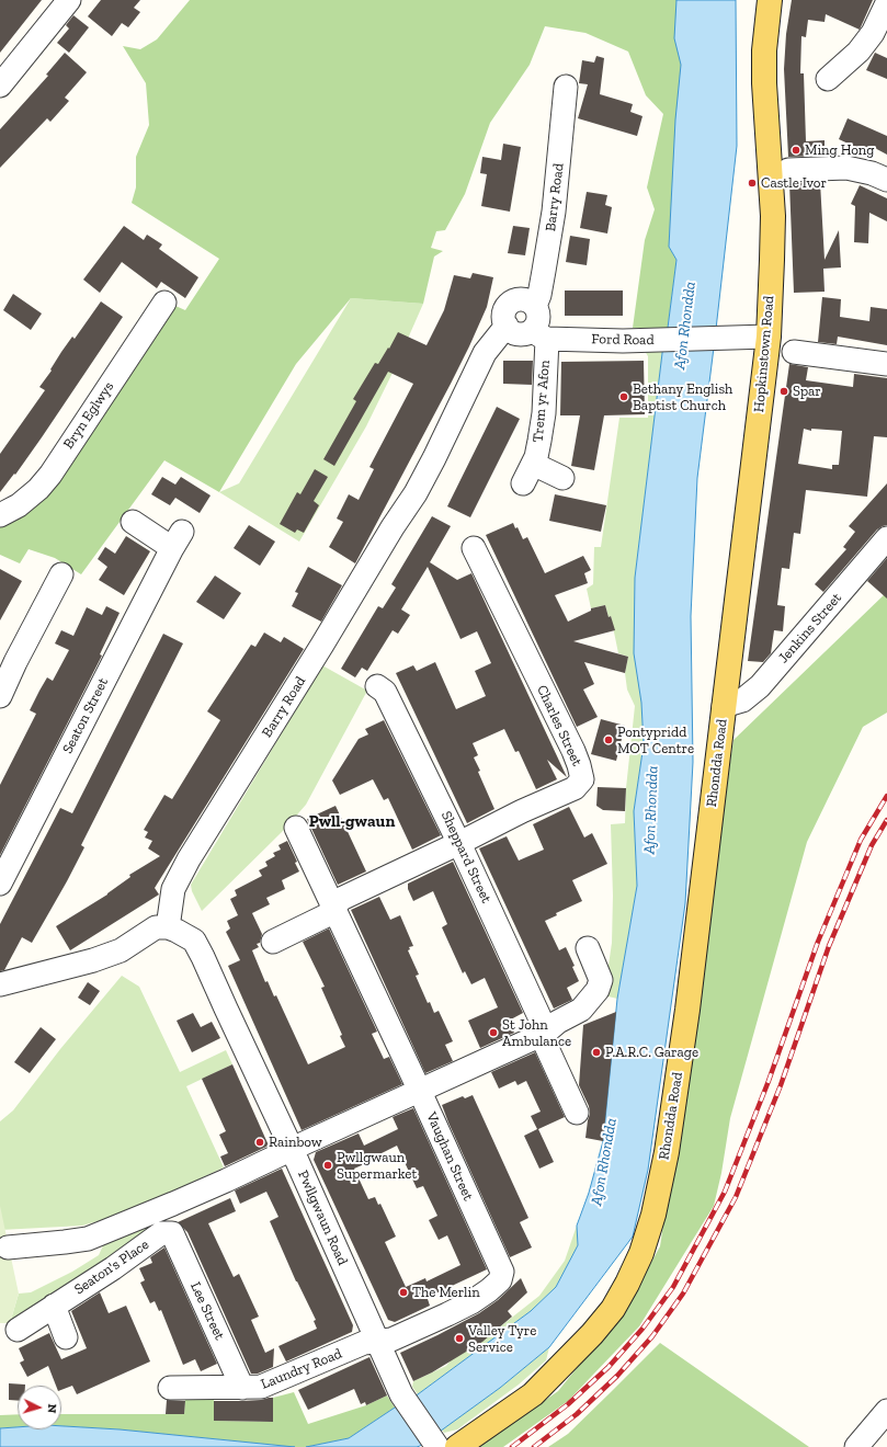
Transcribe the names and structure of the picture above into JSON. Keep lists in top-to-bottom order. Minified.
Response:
{"streets":{"main road":["Hopkinstown Road","Rhondda Road"],"street":["Barry Road","Ford Road","Trem yr Afon","Bryn Eglwys","Jenkins Street","Seaton Street","Charles Street","Sheppard Street","Vaughan Street","Pwllgwaun Road","Seaton's Place","Lee Street","Laundry Road"]},"crossings":[["Barry Road","Ford Road"],["Barry Road","Trem yr Afon"],["Barry Road","Pwllgwaun Road"],["Ford Road","Hopkinstown Road"],["Ford Road","Trem yr Afon"],["Hopkinstown Road","Jenkins Street"],["Hopkinstown Road","Rhondda Road"],["Jenkins Street","Rhondda Road"],["Charles Street","Sheppard Street"],["Vaughan Street","Pwllgwaun Road"],["Vaughan Street","Laundry Road"],["Pwllgwaun Road","Laundry Road"],["Seaton's Place","Lee Street"],["Lee Street","Laundry Road"]],"districts":["Pwll-gwaun"],"water":["Afon Rhondda"],"places":["Ming Hong","Castle Ivor","Spar","Bethany English Baptist Church","Pontypridd MOT Centre","St John Ambulance","P.A.R.C. Garage","Rainbow","Pwllgwaun Supermarket","The Merlin","Valley Tyre Service"],"north":"right"}
